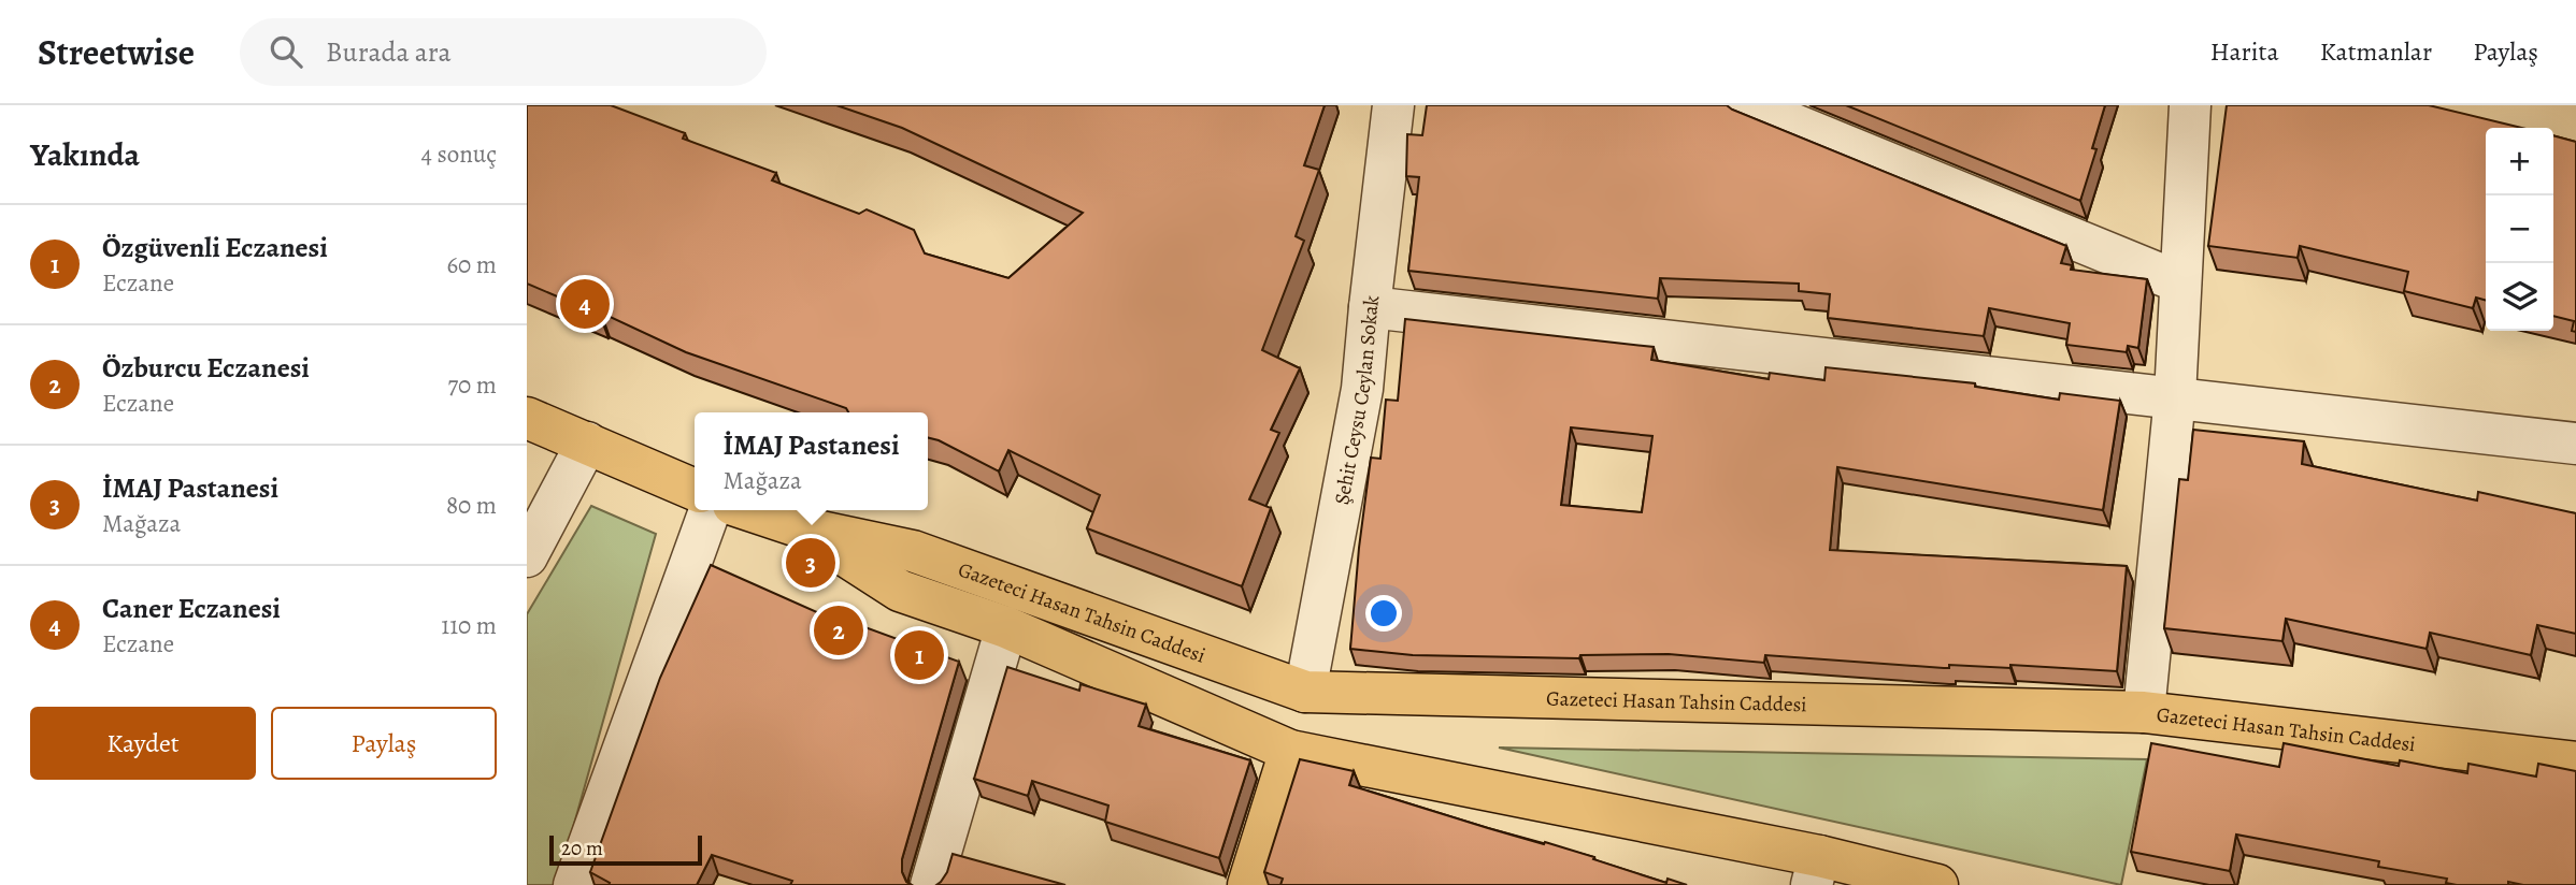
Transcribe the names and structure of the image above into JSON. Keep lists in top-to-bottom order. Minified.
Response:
{"streets":{"main road":["Gazeteci Hasan Tahsin Caddesi"],"street":["Şehit Ceysu Ceylan Sokak"]},"crossings":[["Şehit Ceysu Ceylan Sokak","Gazeteci Hasan Tahsin Caddesi"]],"scale_bar":"20 m","page":{"header":"Streetwise","search":"Burada ara","nav":["Harita","Katmanlar","Paylaş"],"heading":["Yakında","4 sonuç"],"map_buttons":["+","−"],"list":[{"mark":"1","name":"Özgüvenli Eczanesi","note":"Eczane","value":"60 m"},{"mark":"2","name":"Özburcu Eczanesi","note":"Eczane","value":"70 m"},{"mark":"3","name":"İMAJ Pastanesi","note":"Mağaza","value":"80 m"},{"mark":"4","name":"Caner Eczanesi","note":"Eczane","value":"110 m"}],"pins":["4","3","2","1"],"popup":["İMAJ Pastanesi","Mağaza"],"buttons":["Kaydet","Paylaş"],"scale":"20 m"}}
